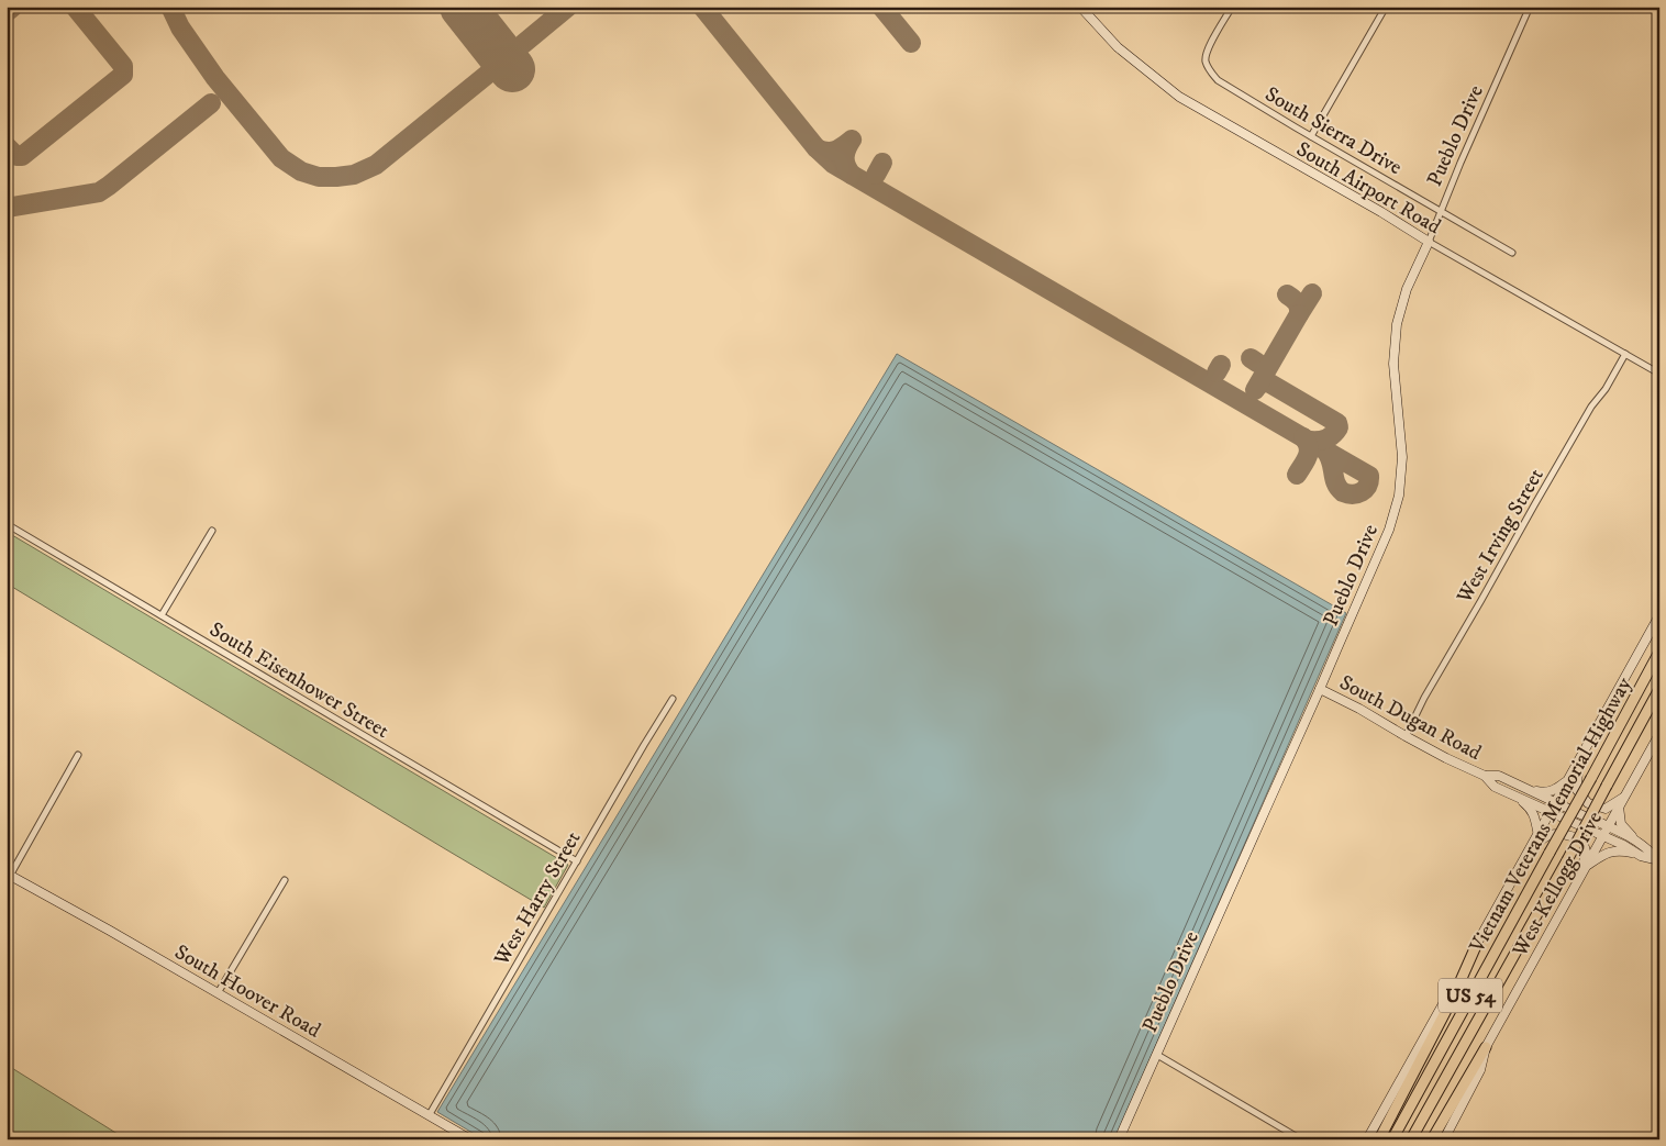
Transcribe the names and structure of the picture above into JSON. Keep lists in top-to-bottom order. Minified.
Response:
{"streets":{"highway":["Vietnam Veterans Memorial Highway","US 54"],"street":["South Sierra Drive","Pueblo Drive","South Airport Road","West Irving Street","South Eisenhower Street","South Dugan Road","West Kellogg Drive","West Harry Street","South Hoover Road"]},"crossings":[["South Sierra Drive","Pueblo Drive"],["Pueblo Drive","South Airport Road"],["Pueblo Drive","South Dugan Road"],["South Airport Road","West Irving Street"],["West Irving Street","South Dugan Road"],["South Eisenhower Street","West Harry Street"],["South Dugan Road","West Kellogg Drive"],["West Harry Street","South Hoover Road"]]}
